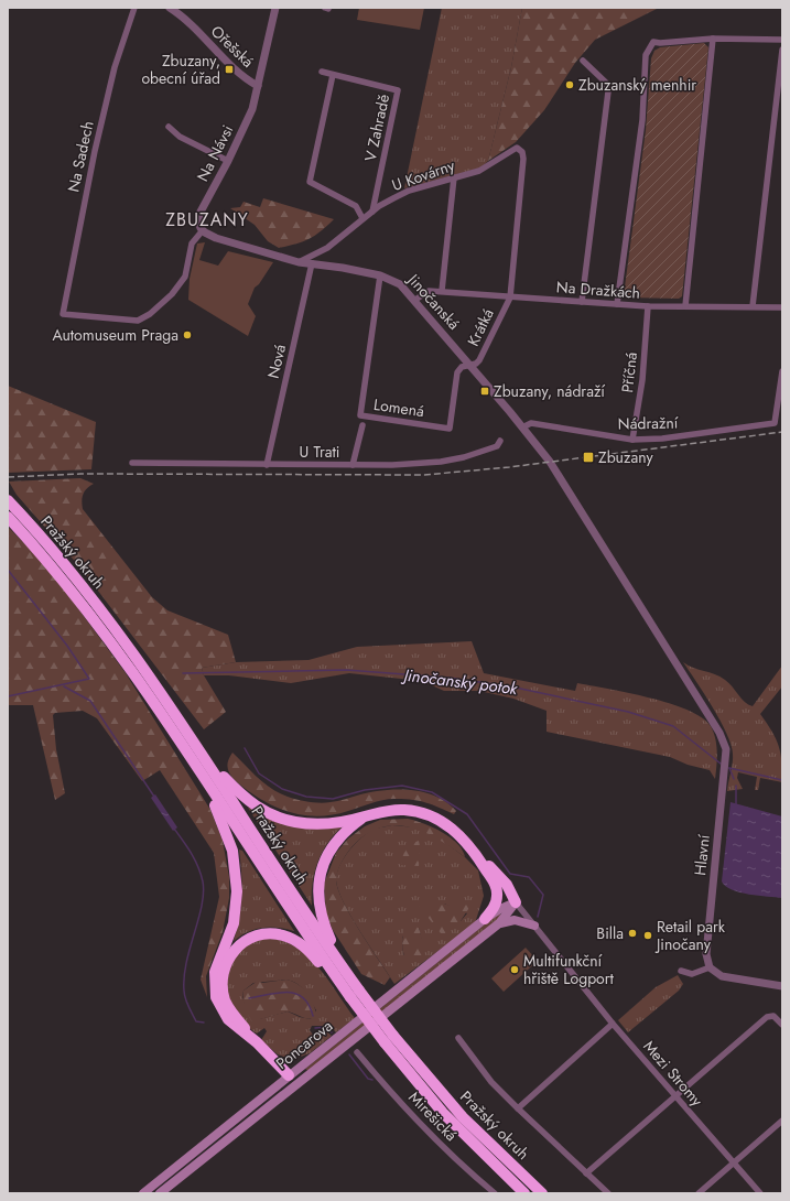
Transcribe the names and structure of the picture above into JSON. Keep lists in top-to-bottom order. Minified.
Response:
{"streets":{"highway":["Pražský okruh"],"main road":["Poncarova"],"street":["Ořešská","V Zahradě","Na Návsi","Na Sadech","U Kovárny","Na Dražkách","Jinočanská","Krátká","Nová","Příčná","Lomená","Nádražní","U Trati","Hlavní","Mezi Stromy","Mirešická"]},"crossings":[["Ořešská","Na Návsi"],["V Zahradě","U Kovárny"],["Na Návsi","Na Sadech"],["Na Návsi","Jinočanská"],["Na Sadech","Jinočanská"],["U Kovárny","Na Dražkách"],["U Kovárny","Jinočanská"],["U Kovárny","Krátká"],["Na Dražkách","Jinočanská"],["Na Dražkách","Krátká"],["Na Dražkách","Příčná"],["Jinočanská","Krátká"],["Jinočanská","Nová"],["Jinočanská","Lomená"],["Jinočanská","Nádražní"],["Jinočanská","Hlavní"],["Krátká","Lomená"],["Nová","U Trati"],["Příčná","Nádražní"],["Poncarova","Mezi Stromy"]],"districts":["ZBUZANY"],"water":["Jinočanský potok"],"places":{"transit":["Zbuzany, obecní úřad","Zbuzany, nádraží","Zbuzany"],"other":["Zbuzanský menhir","Automuseum Praga","Billa","Retail park Jinočany","Multifunkční hřiště Logport"]}}
